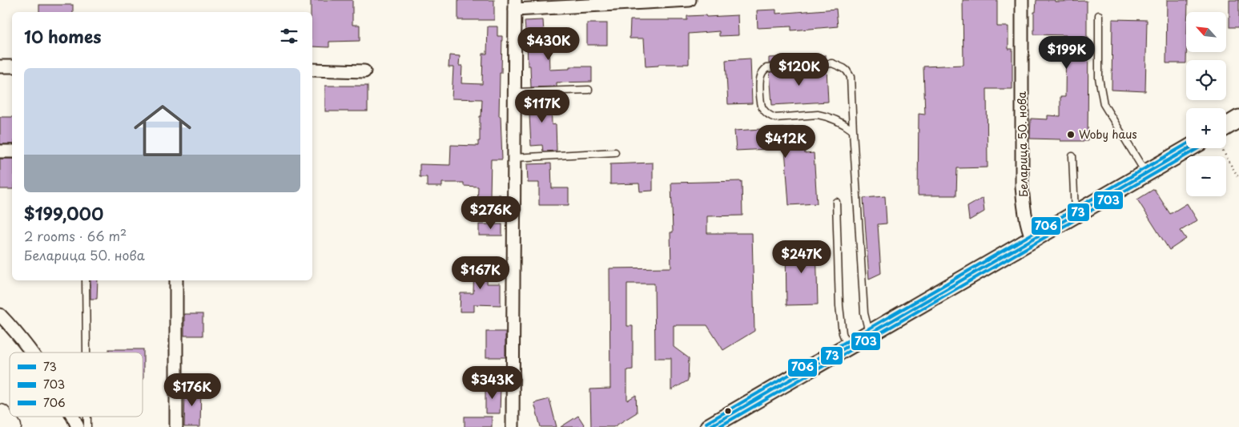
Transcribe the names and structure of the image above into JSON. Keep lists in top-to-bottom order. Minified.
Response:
{"streets":{"street":["Беларица 50. нова"]},"places":["Woby haus"],"lines":["transit line 706","transit line 73","transit line 703"],"legend":["73","703","706"],"north":"top left","page":{"map_buttons":["+","−"],"heading":"10 homes","price":["$430K","$199K","$120K","$117K","$412K","$276K","$247K","$167K","$343K","$176K"],"list":[{"name":"$199,000","note":"2 rooms · 66 m² · Беларица 50. нова"}]}}
